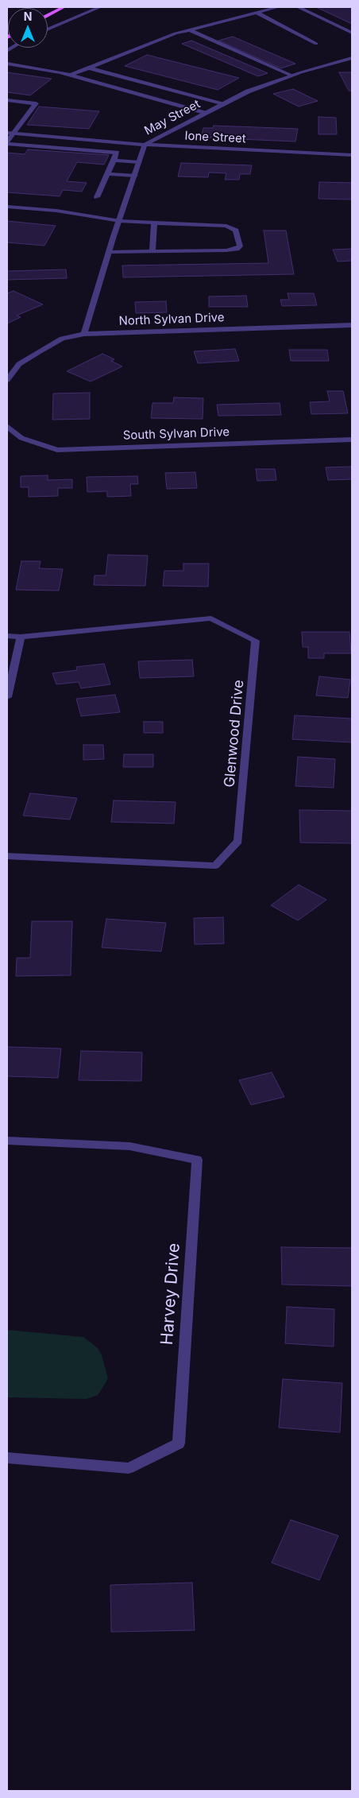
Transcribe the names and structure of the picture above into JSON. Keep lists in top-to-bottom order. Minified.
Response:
{"streets":{"street":["May Street","Ione Street","North Sylvan Drive","South Sylvan Drive","Glenwood Drive","Harvey Drive"]},"crossings":[["May Street","Ione Street"],["May Street","North Sylvan Drive"]],"north":"top"}
